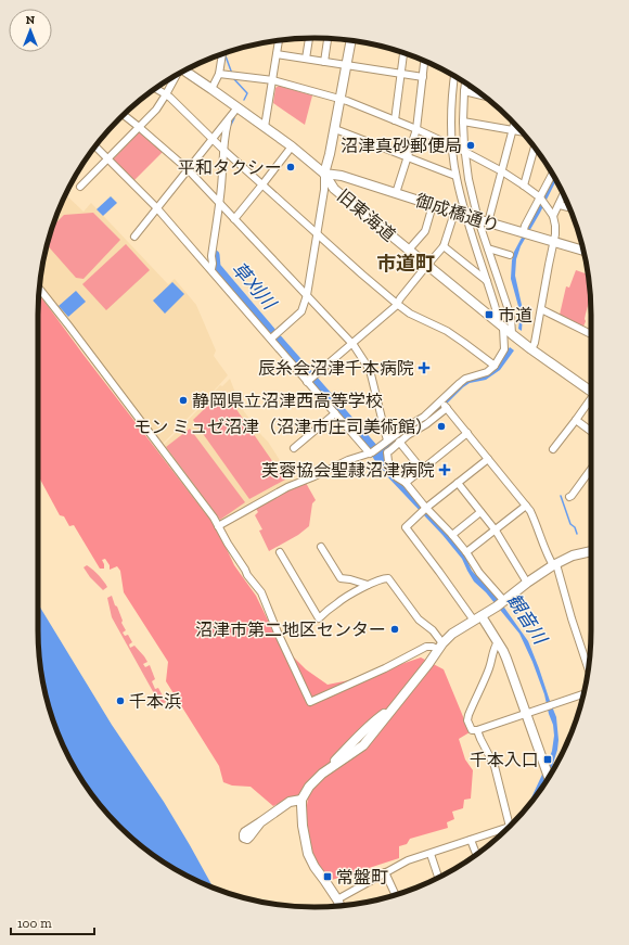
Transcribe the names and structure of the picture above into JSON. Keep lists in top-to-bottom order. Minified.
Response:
{"streets":{"street":["御成橋通り","旧東海道"]},"crossings":[["御成橋通り","旧東海道"]],"districts":["市道町"],"water":["草刈川","観音川"],"places":{"other":["沼津真砂郵便局","平和タクシー","静岡県立沼津西高等学校","モン ミュゼ沼津（沼津市庄司美術館）","沼津市第二地区センター","千本浜"],"transit":["市道","千本入口","常盤町"],"health":["辰糸会沼津千本病院","芙蓉協会聖隷沼津病院"]},"scale_bar":"100 m","north":"top"}
